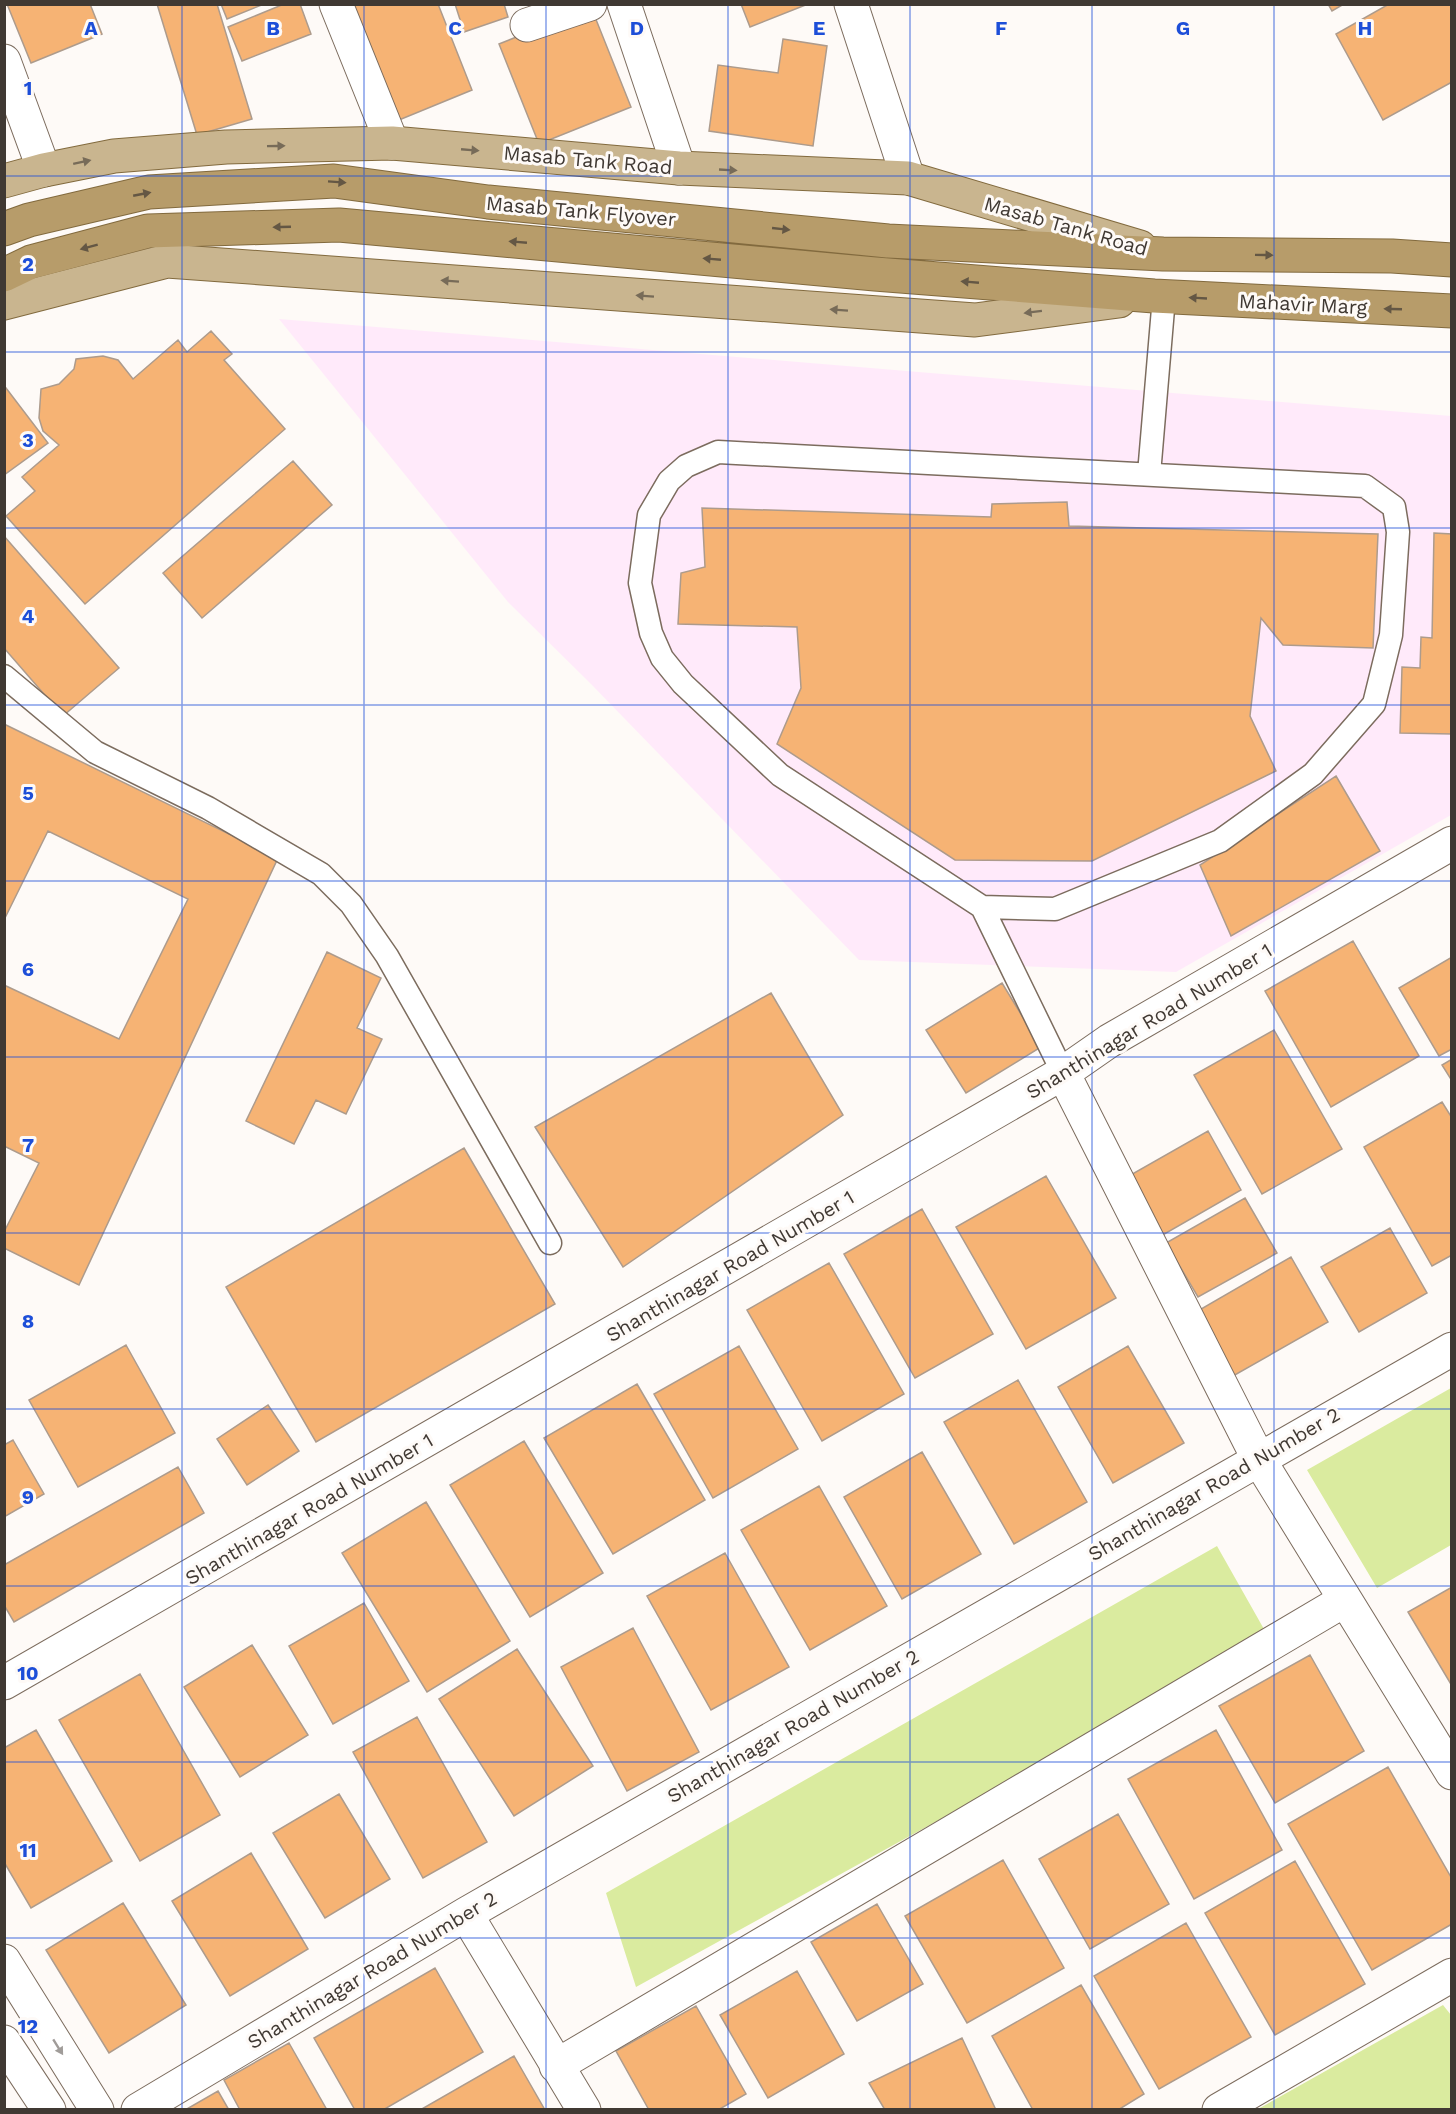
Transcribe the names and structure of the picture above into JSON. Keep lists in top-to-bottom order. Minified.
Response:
{"streets":{"highway":["Masab Tank Flyover","Mahavir Marg"],"main road":["Masab Tank Road"],"street":["Shanthinagar Road Number 1","Shanthinagar Road Number 2"]},"crossings":[["Masab Tank Road","Masab Tank Flyover"],["Masab Tank Flyover","Mahavir Marg"]],"grid":{"columns":["A","B","C","D","E","F","G","H"],"rows":["1","2","3","4","5","6","7","8","9","10","11","12"]}}
